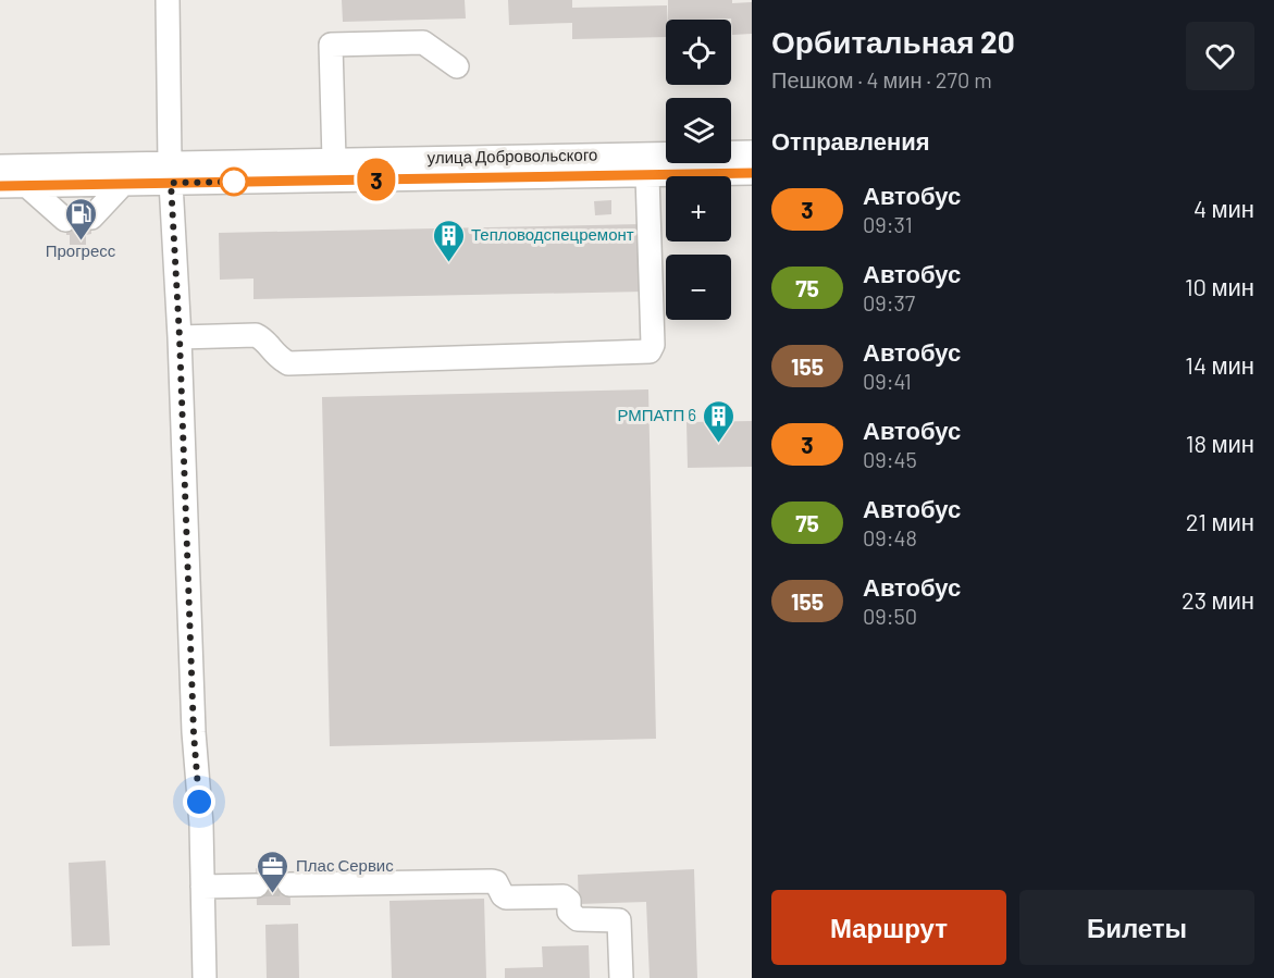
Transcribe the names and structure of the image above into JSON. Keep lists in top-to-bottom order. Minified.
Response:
{"streets":{"street":["улица Добровольского"]},"places":{"fuel station":["Прогресс"],"building":["Тепловодспецремонт","РМПАТП 6"],"office":["Плас Сервис"]},"lines":["bus line 3"],"page":{"on_map":"3","heading":[["Орбитальная 20","Пешком · 4 мин · 270 m"],"Отправления"],"map_buttons":["+","−"],"list":[{"mark":"3","name":"Автобус","note":"09:31","value":"4 мин"},{"mark":"75","name":"Автобус","note":"09:37","value":"10 мин"},{"mark":"155","name":"Автобус","note":"09:41","value":"14 мин"},{"mark":"3","name":"Автобус","note":"09:45","value":"18 мин"},{"mark":"75","name":"Автобус","note":"09:48","value":"21 мин"},{"mark":"155","name":"Автобус","note":"09:50","value":"23 мин"}],"buttons":["Маршрут","Билеты"]}}
